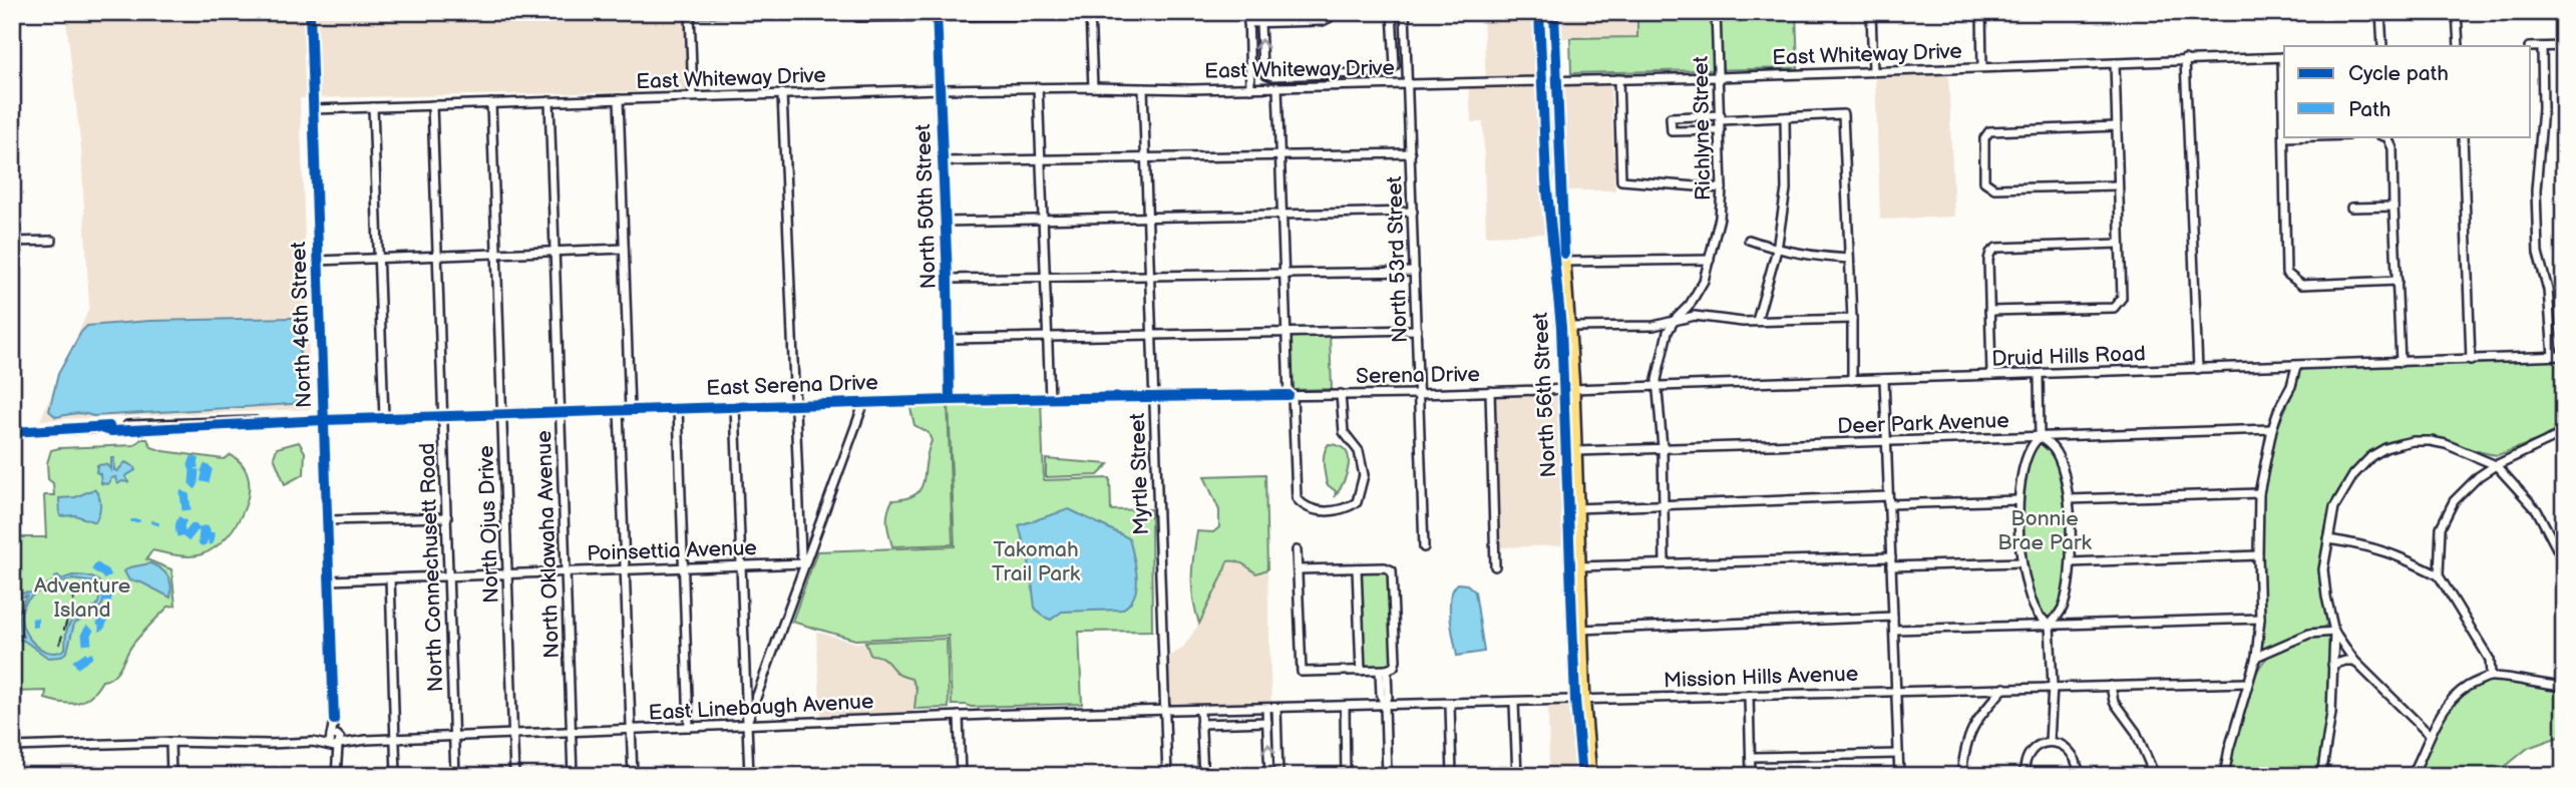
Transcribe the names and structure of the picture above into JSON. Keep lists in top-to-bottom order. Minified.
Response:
{"streets":{"main road":["North 56th Street"],"street":["East Whiteway Drive","Richlyne Street","North 50th Street","North 53rd Street","North 46th Street","Druid Hills Road","Serena Drive","East Serena Drive","Deer Park Avenue","Myrtle Street","North Ojus Drive","North Oklawaha Avenue","Poinsettia Avenue","North Connechusett Road","Mission Hills Avenue","East Linebaugh Avenue"]},"crossings":[["East Whiteway Drive","Richlyne Street"],["East Whiteway Drive","North 50th Street"],["East Whiteway Drive","North 53rd Street"],["East Whiteway Drive","North 46th Street"],["East Whiteway Drive","North 56th Street"],["East Whiteway Drive","Myrtle Street"],["East Whiteway Drive","North Ojus Drive"],["East Whiteway Drive","North Oklawaha Avenue"],["East Whiteway Drive","North Connechusett Road"],["Richlyne Street","Druid Hills Road"],["Richlyne Street","Deer Park Avenue"],["North 50th Street","East Serena Drive"],["North 53rd Street","Serena Drive"],["North 46th Street","East Serena Drive"],["North 46th Street","Poinsettia Avenue"],["North 46th Street","East Linebaugh Avenue"],["Druid Hills Road","Serena Drive"],["Druid Hills Road","North 56th Street"],["Serena Drive","East Serena Drive"],["Serena Drive","North 56th Street"],["East Serena Drive","Myrtle Street"],["East Serena Drive","North Ojus Drive"],["East Serena Drive","North Oklawaha Avenue"],["East Serena Drive","North Connechusett Road"],["North 56th Street","Deer Park Avenue"],["North 56th Street","Mission Hills Avenue"],["Myrtle Street","East Linebaugh Avenue"],["North Ojus Drive","Poinsettia Avenue"],["North Ojus Drive","East Linebaugh Avenue"],["North Oklawaha Avenue","Poinsettia Avenue"],["North Oklawaha Avenue","East Linebaugh Avenue"],["Poinsettia Avenue","North Connechusett Road"],["North Connechusett Road","East Linebaugh Avenue"],["Mission Hills Avenue","East Linebaugh Avenue"]],"parks":["Bonnie Brae Park","Takomah Trail Park","Adventure Island"],"legend":["Cycle path","Path"]}
